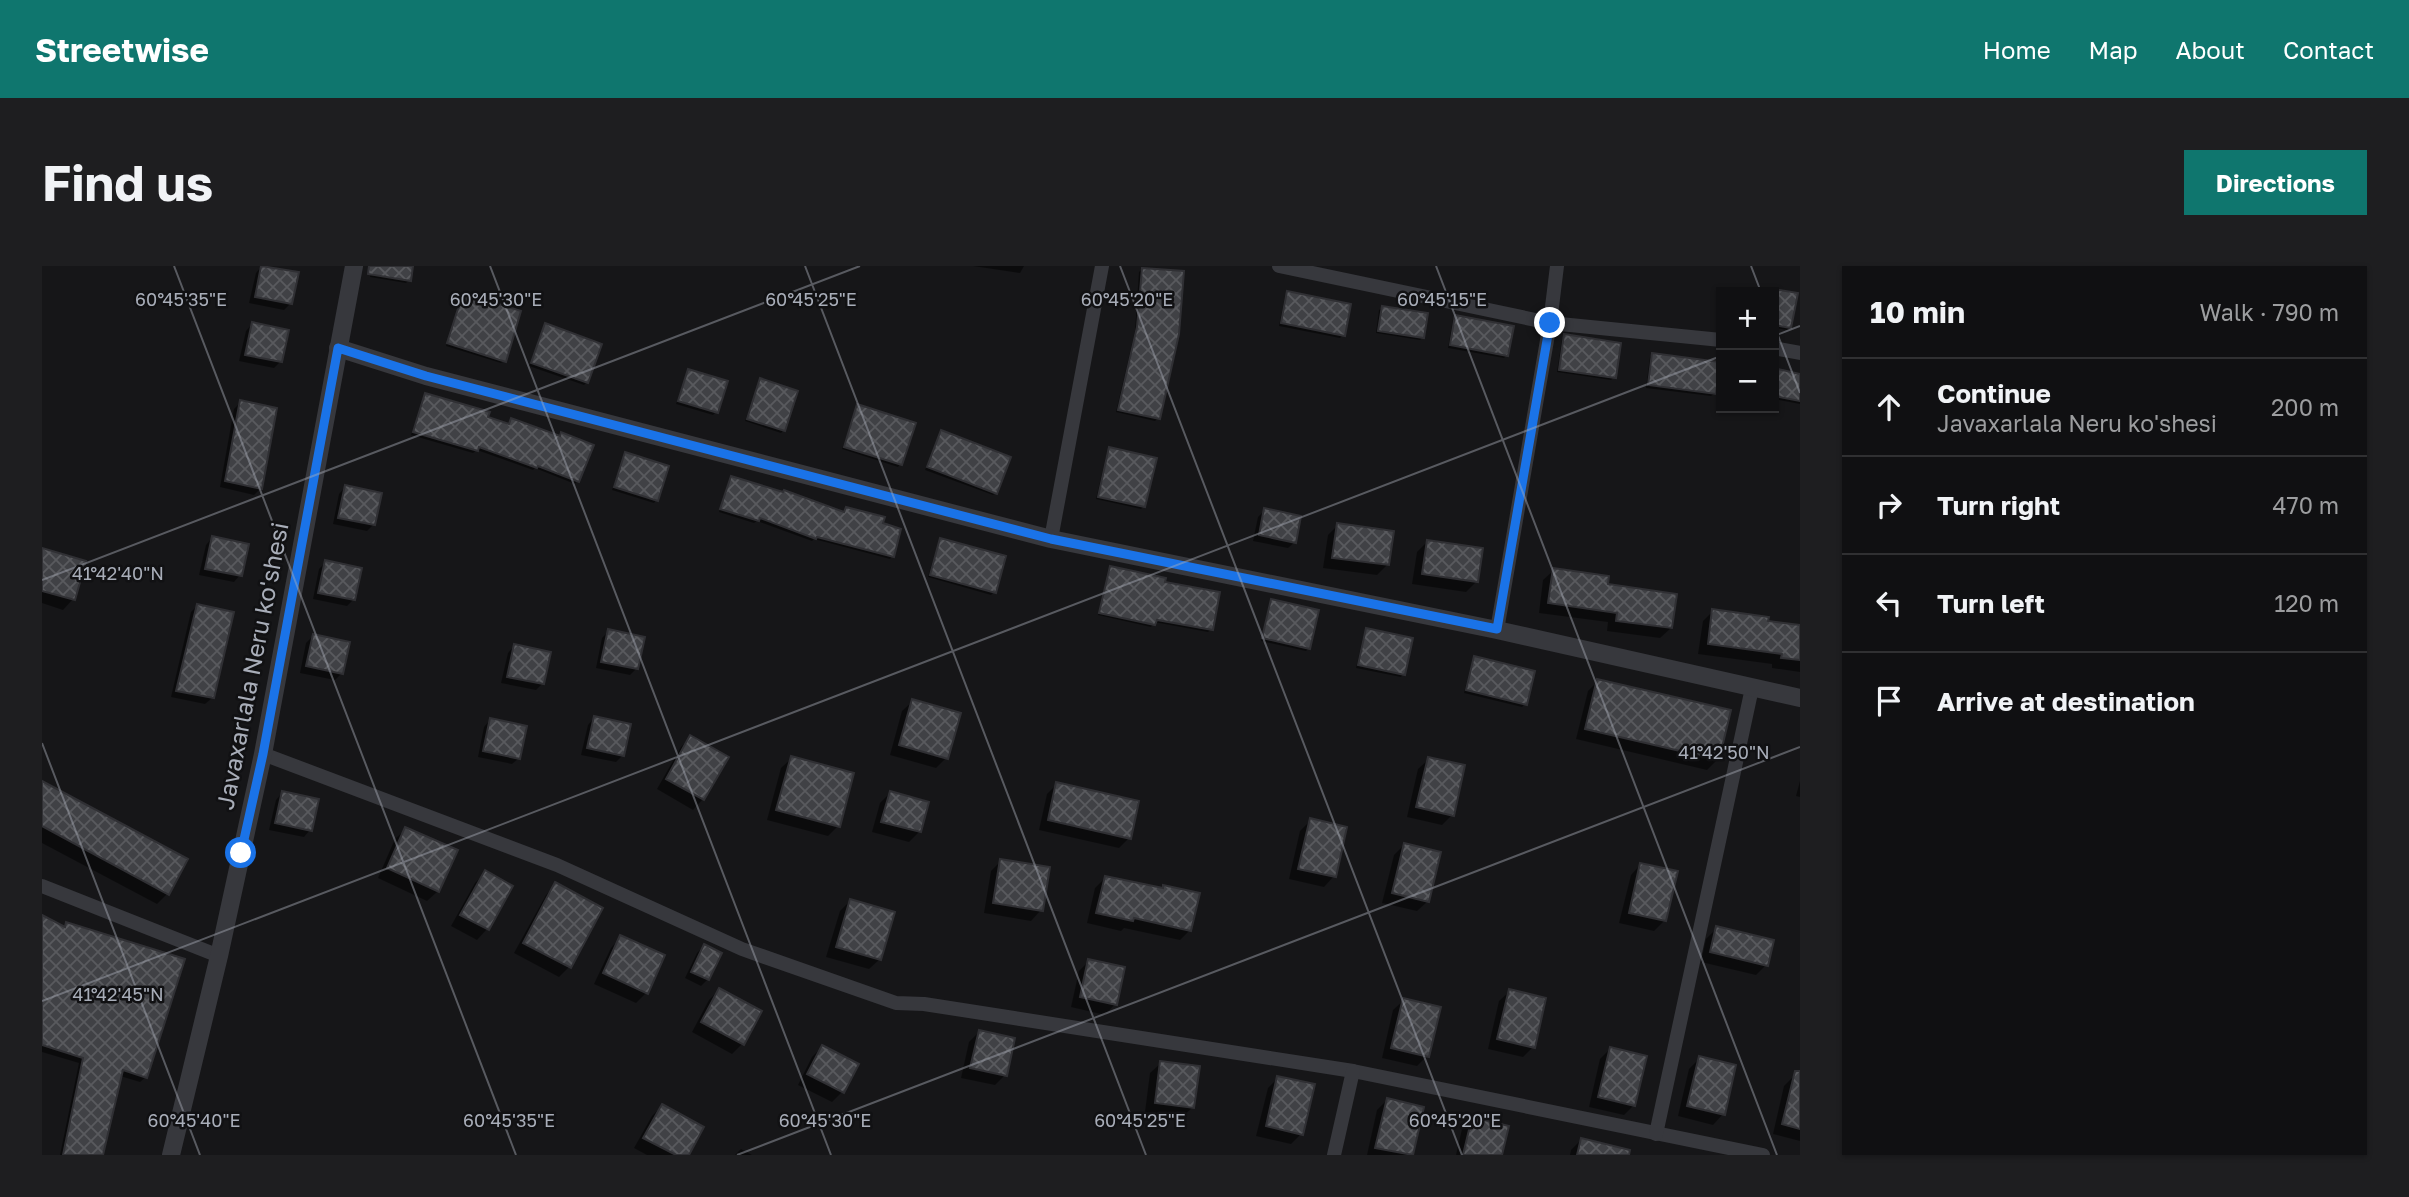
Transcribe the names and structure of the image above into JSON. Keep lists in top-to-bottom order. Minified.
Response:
{"streets":{"street":["Javaxarlala Neru ko'shesi"]},"page":{"header":"Streetwise","nav":["Home","Map","About","Contact"],"buttons":"Directions","title":"Find us","heading":["10 min","Walk · 790 m"],"map_buttons":["+","−"],"list":[["Continue","Javaxarlala Neru ko'shesi","200 m"],["Turn right","470 m"],["Turn left","120 m"],"Arrive at destination"]},"coordinates":["60°45'35\"E","60°45'30\"E","60°45'25\"E","60°45'20\"E","60°45'15\"E","41°42'40\"N","41°42'50\"N","41°42'45\"N","60°45'40\"E"]}
